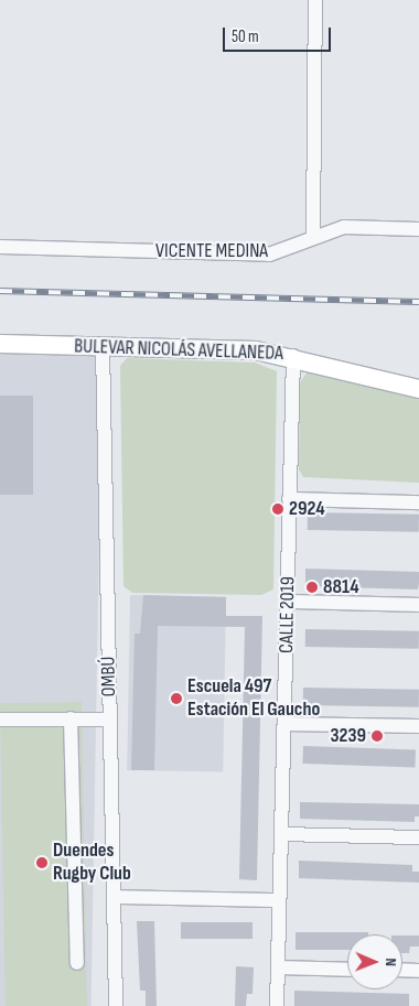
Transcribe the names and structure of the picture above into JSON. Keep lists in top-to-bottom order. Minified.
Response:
{"streets":{"main road":["BULEVAR NICOLÁS AVELLANEDA"],"street":["VICENTE MEDINA","CALLE 2019","OMBÚ"]},"crossings":[["BULEVAR NICOLÁS AVELLANEDA","CALLE 2019"],["BULEVAR NICOLÁS AVELLANEDA","OMBÚ"]],"places":["2924","8814","Escuela 497 Estación El Gaucho","3239","Duendes Rugby Club"],"scale_bar":"50 m","north":"right"}
